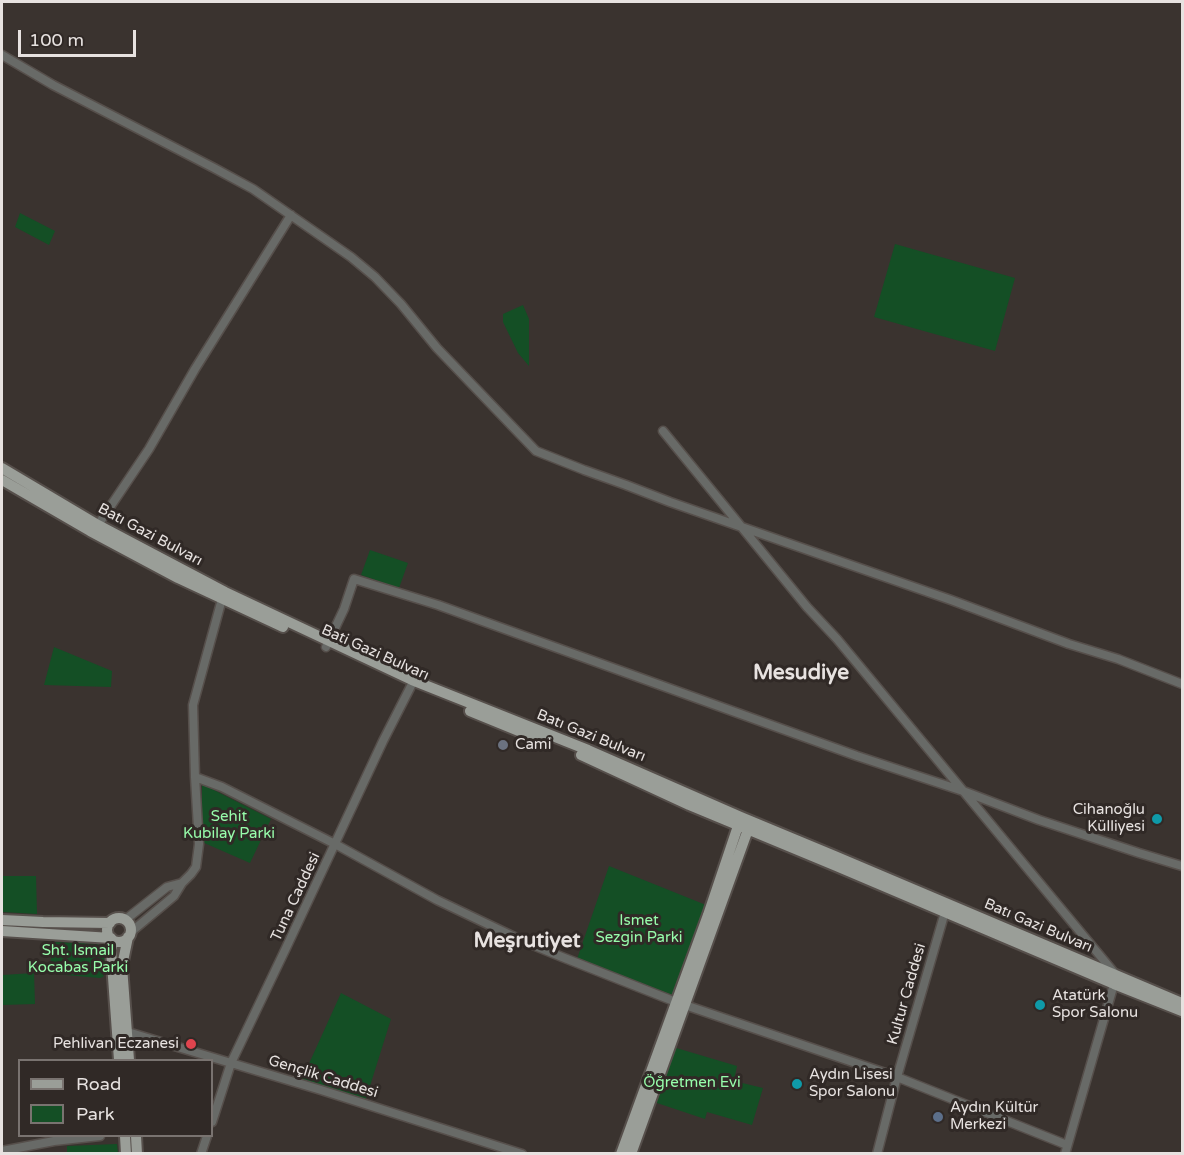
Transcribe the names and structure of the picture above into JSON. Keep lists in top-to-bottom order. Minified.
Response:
{"streets":{"main road":["Batı Gazi Bulvarı","Bati Gazi Bulvarı"],"street":["Tuna Caddesi","Kultur Caddesi","Gençlik Caddesi"]},"crossings":[["Batı Gazi Bulvarı","Bati Gazi Bulvarı"],["Batı Gazi Bulvarı","Kultur Caddesi"],["Bati Gazi Bulvarı","Tuna Caddesi"],["Tuna Caddesi","Gençlik Caddesi"]],"districts":["Mesudiye","Meşrutiyet"],"parks":["Sehit Kubilay Parki","Ismet Sezgin Parki","Sht. Ismail Kocabas Parki","Öğretmen Evi"],"places":["Cami","Cihanoğlu Külliyesi","Atatürk Spor Salonu","Pehlivan Eczanesi","Aydın Lisesi Spor Salonu","Aydın Kültür Merkezi"],"legend":["Road","Park"],"scale_bar":"100 m"}
